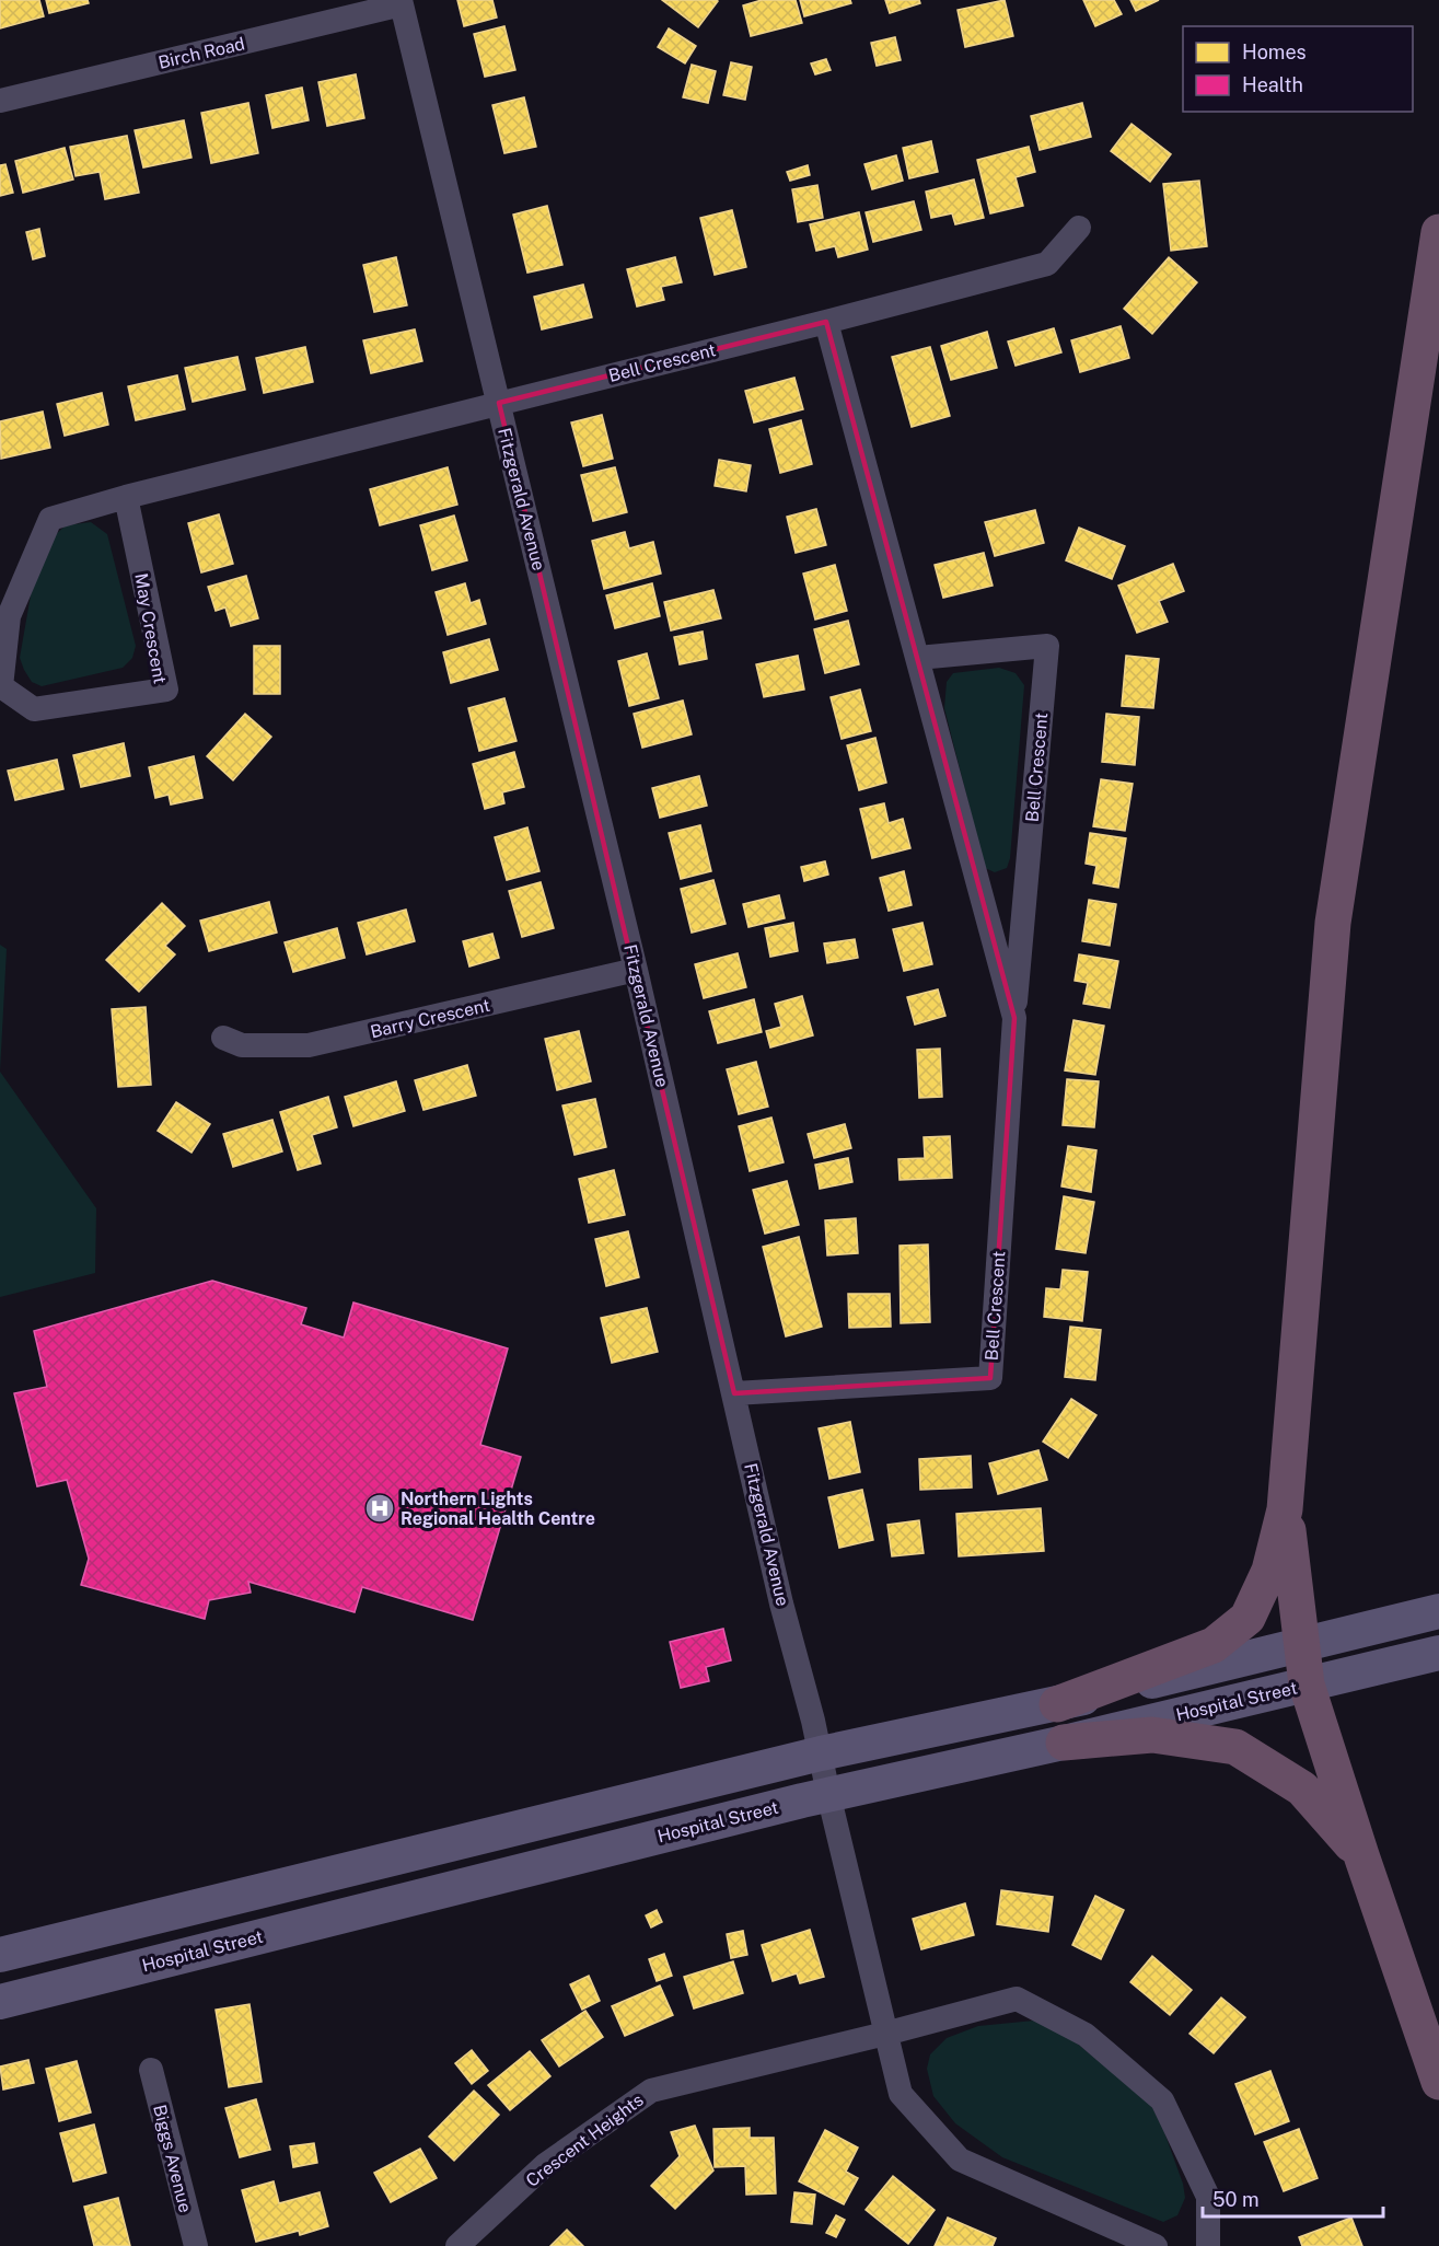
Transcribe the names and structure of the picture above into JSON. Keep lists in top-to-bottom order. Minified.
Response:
{"streets":{"main road":["Hospital Street"],"street":["Birch Road","Bell Crescent","Fitzgerald Avenue","May Crescent","Barry Crescent","Crescent Heights","Biggs Avenue"]},"crossings":[["Birch Road","Fitzgerald Avenue"],["Bell Crescent","Fitzgerald Avenue"],["Bell Crescent","May Crescent"],["Fitzgerald Avenue","May Crescent"],["Fitzgerald Avenue","Barry Crescent"],["Fitzgerald Avenue","Hospital Street"],["Fitzgerald Avenue","Crescent Heights"]],"places":{"hospital":["Northern Lights Regional Health Centre"]},"legend":["Homes","Health"],"scale_bar":"50 m"}
